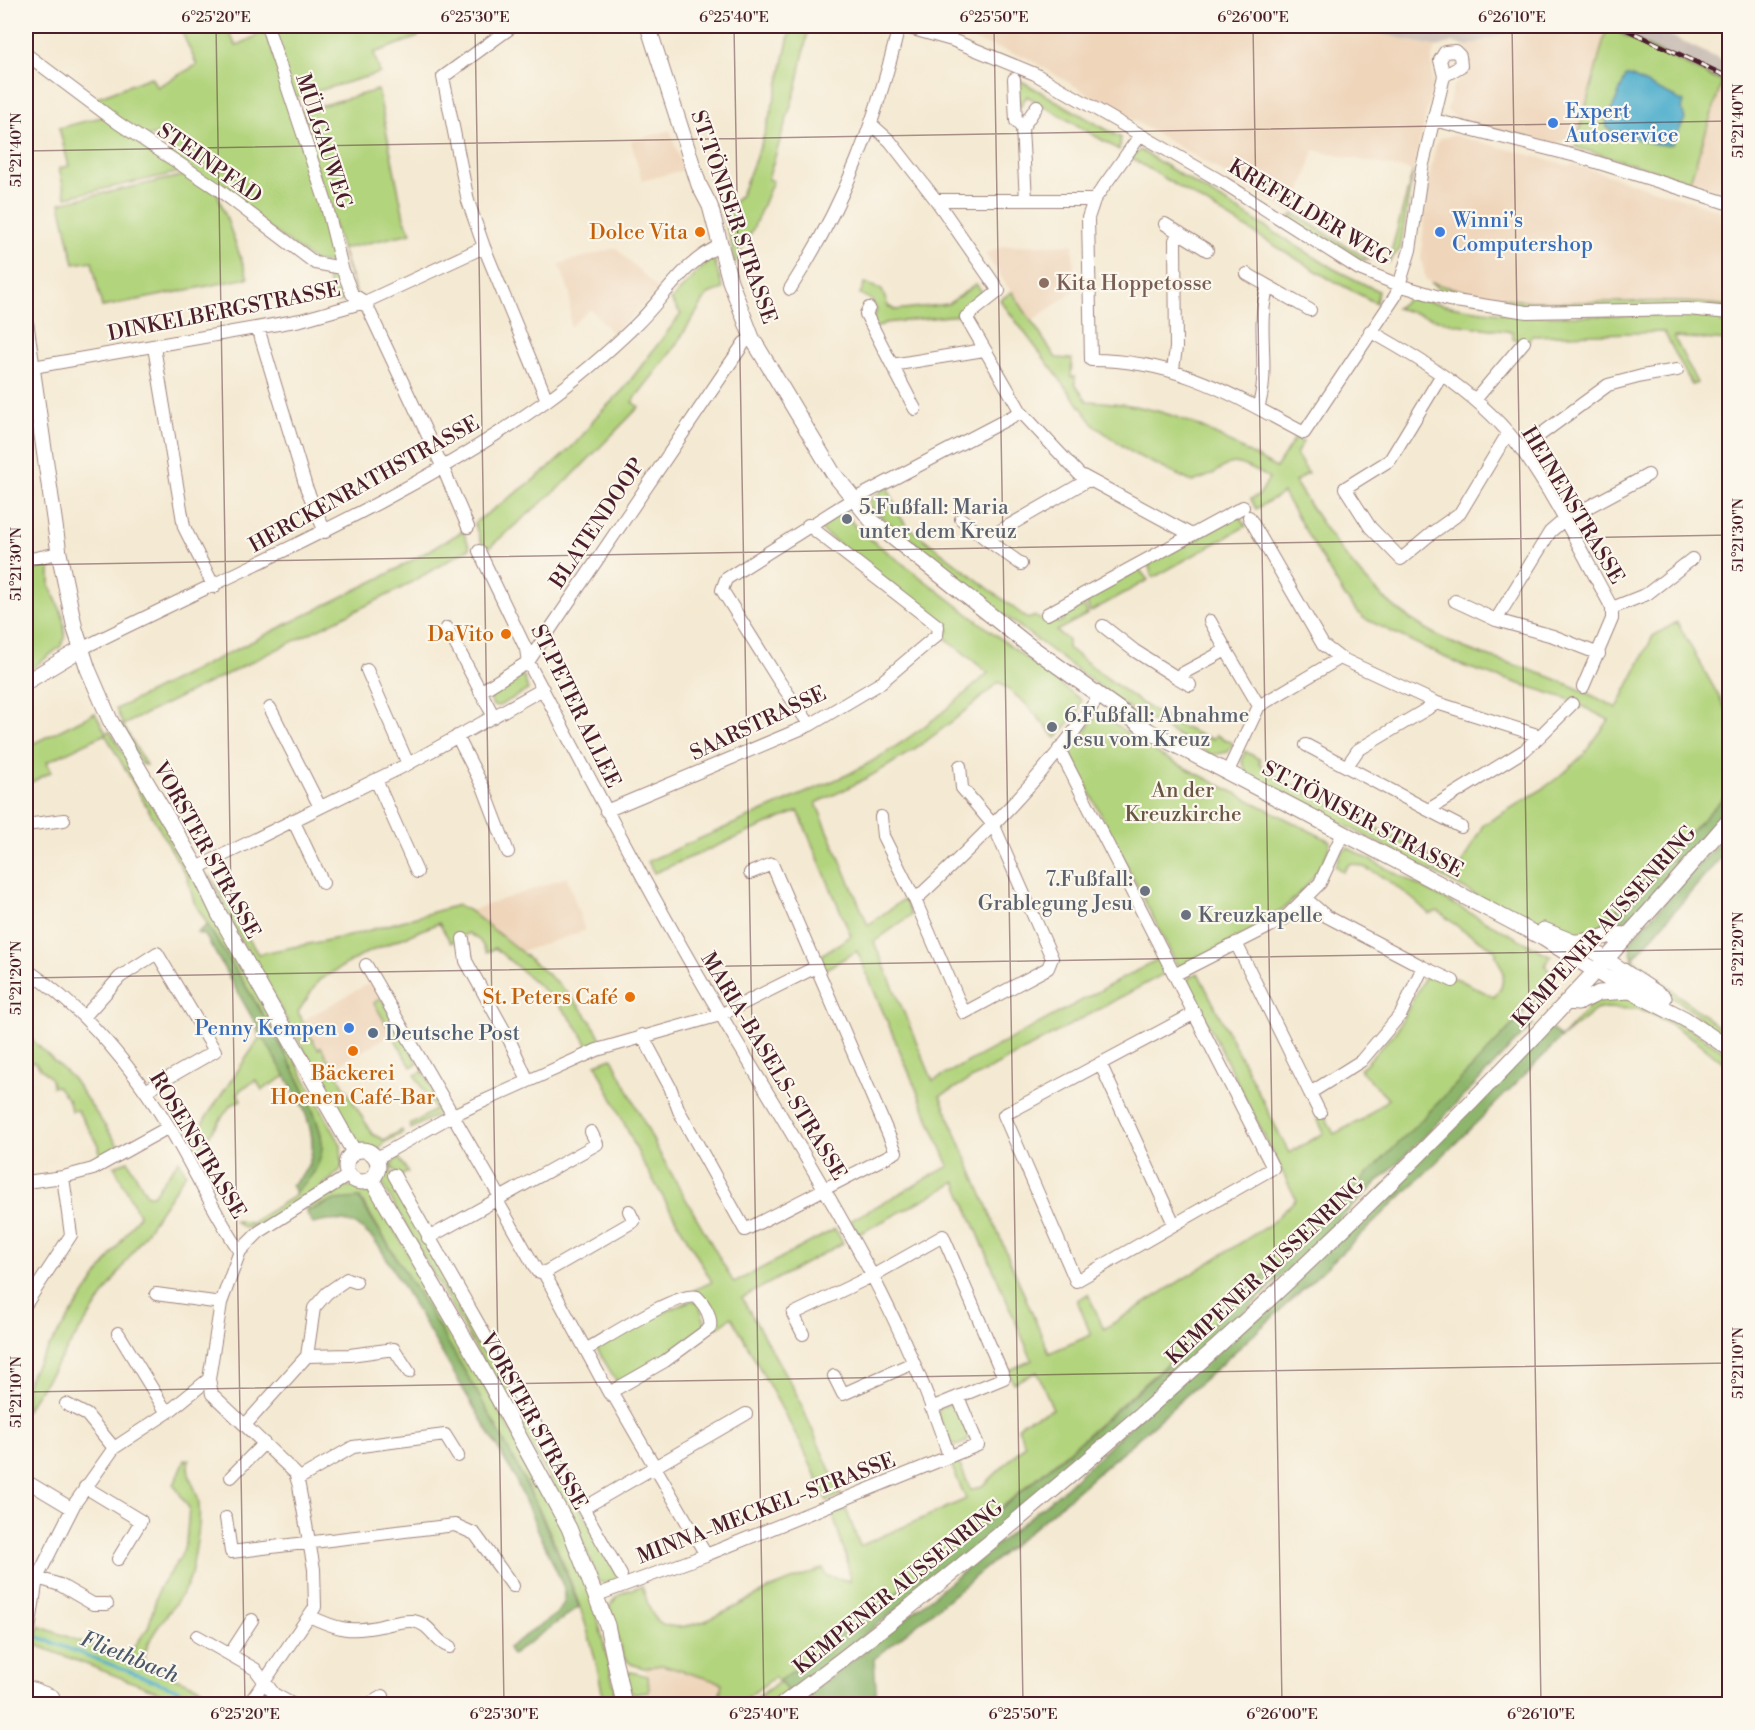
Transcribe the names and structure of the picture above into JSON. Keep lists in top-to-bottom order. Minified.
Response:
{"streets":{"main road":["ST.TÖNISER STRASSE","VORSTER STRASSE","KEMPENER AUSSENRING"],"street":["MÜLGAUWEG","STEINPFAD","KREFELDER WEG","DINKELBERGSTRASSE","HERCKENRATHSTRASSE","HEINENSTRASSE","BLATENDOOP","ST.PETER ALLEE","SAARSTRASSE","MARIA-BASELS-STRASSE","ROSENSTRASSE","MINNA-MECKEL-STRASSE"]},"crossings":[["MÜLGAUWEG","STEINPFAD"],["ST.TÖNISER STRASSE","HERCKENRATHSTRASSE"],["ST.TÖNISER STRASSE","BLATENDOOP"],["ST.TÖNISER STRASSE","KEMPENER AUSSENRING"],["DINKELBERGSTRASSE","VORSTER STRASSE"],["HERCKENRATHSTRASSE","VORSTER STRASSE"],["BLATENDOOP","ST.PETER ALLEE"],["ST.PETER ALLEE","SAARSTRASSE"],["ST.PETER ALLEE","MARIA-BASELS-STRASSE"],["VORSTER STRASSE","ROSENSTRASSE"],["VORSTER STRASSE","MINNA-MECKEL-STRASSE"],["MARIA-BASELS-STRASSE","MINNA-MECKEL-STRASSE"]],"water":["Fliethbach"],"parks":["An der Kreuzkirche"],"places":["Expert Autoservice","Dolce Vita","Winni's Computershop","Kita Hoppetosse","5.Fußfall: Maria unter dem Kreuz","DaVito","6.Fußfall: Abnahme Jesu vom Kreuz","7.Fußfall: Grablegung Jesu","Kreuzkapelle","St. Peters Café","Penny Kempen","Deutsche Post","Bäckerei Hoenen Café-Bar"],"coordinates":["6°25'20\"E","6°25'30\"E","6°25'40\"E","6°25'50\"E","6°26'00\"E","6°26'10\"E","51°21'40\"N","51°21'30\"N","51°21'20\"N","51°21'10\"N"]}
